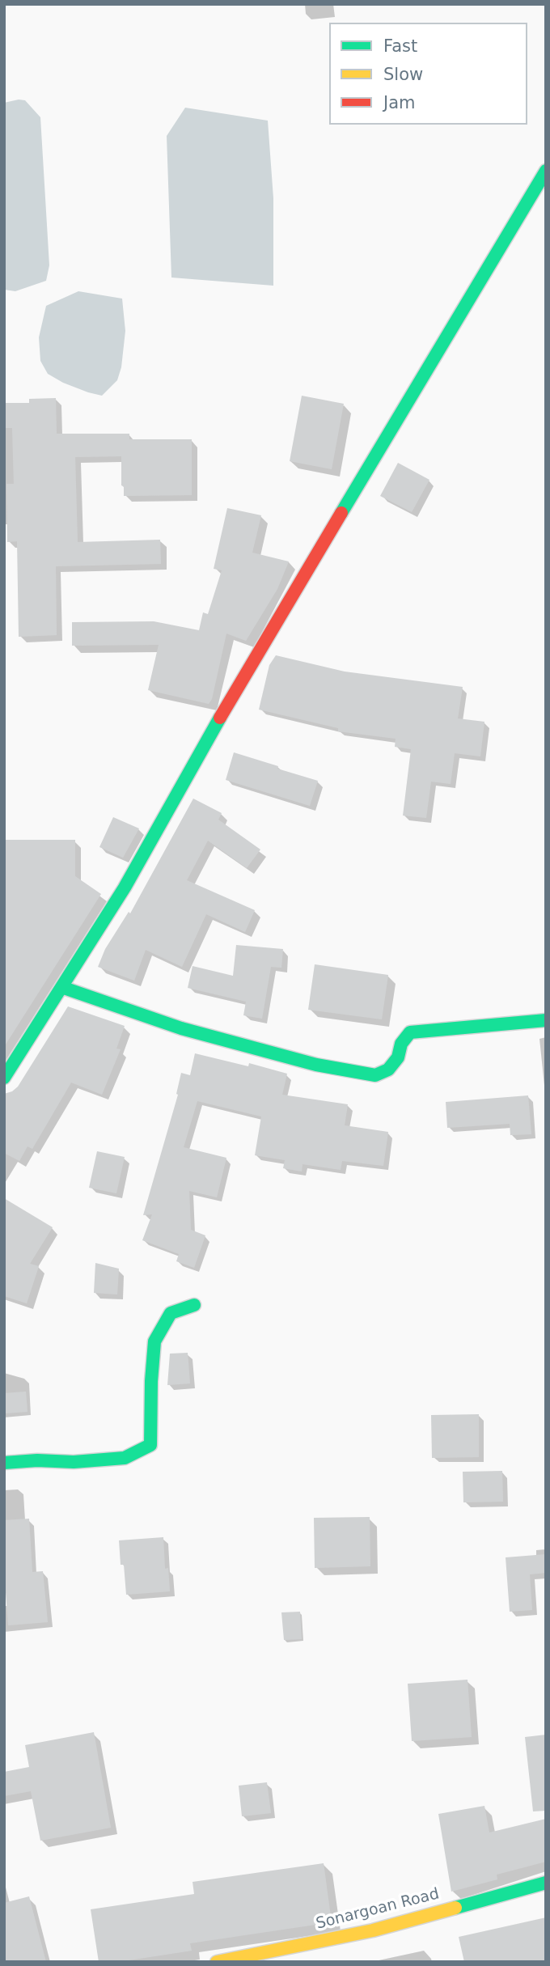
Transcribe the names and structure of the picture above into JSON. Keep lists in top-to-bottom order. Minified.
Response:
{"streets":{"street":["Sonargoan Road"]},"legend":["Fast","Slow","Jam"]}
